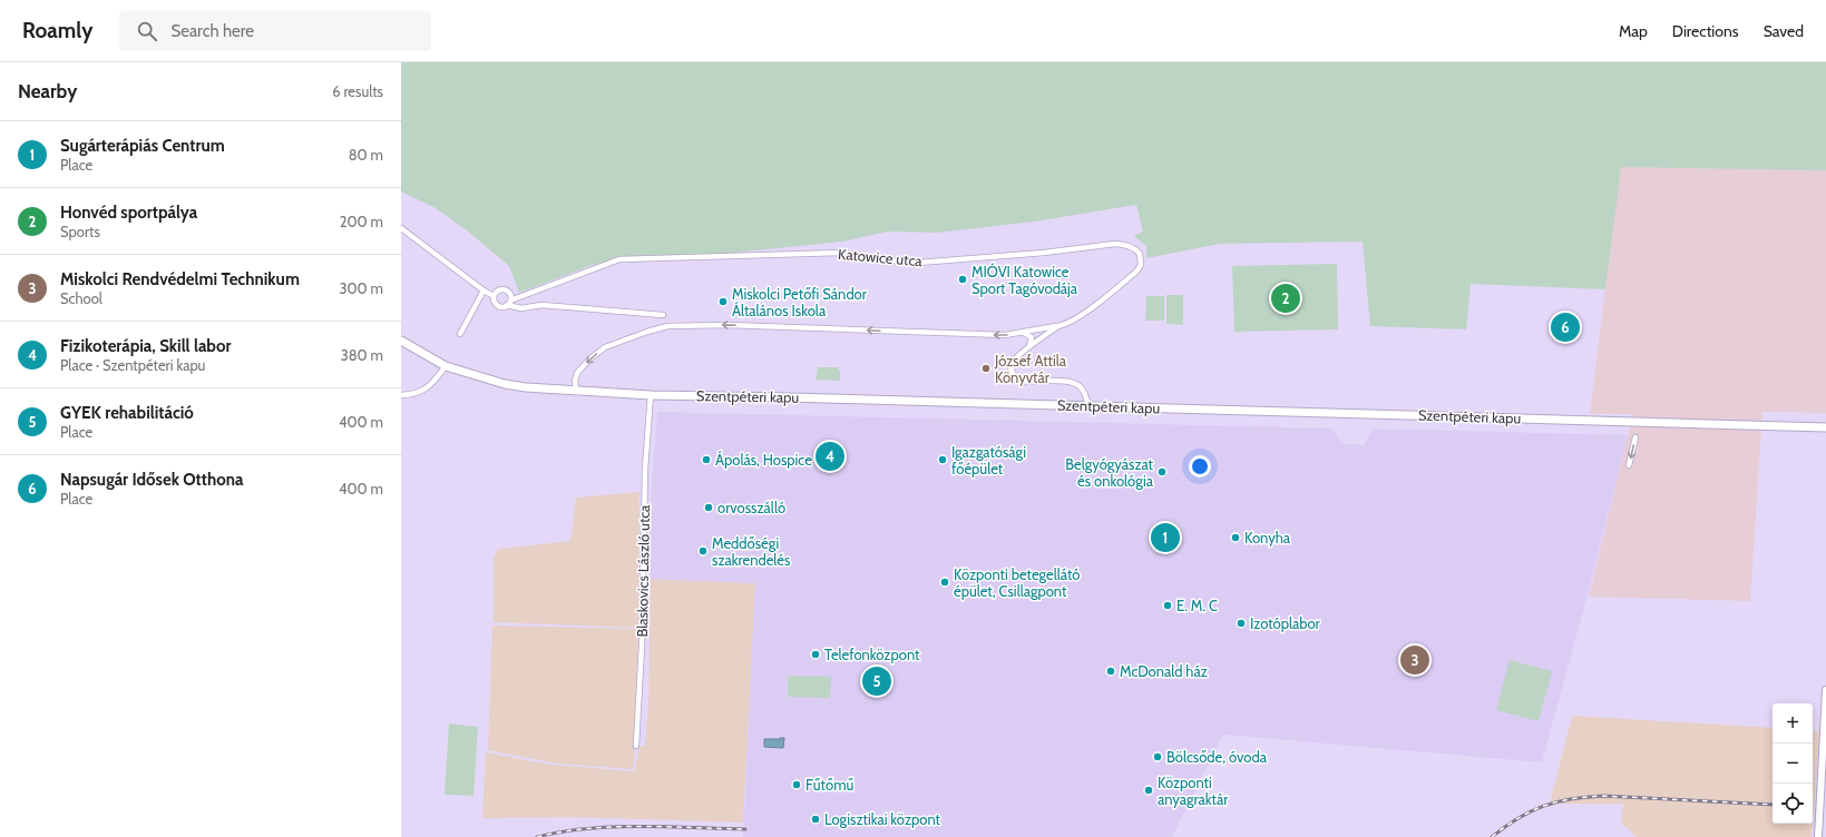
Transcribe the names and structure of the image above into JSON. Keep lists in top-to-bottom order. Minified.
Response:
{"streets":{"main road":["Szentpéteri kapu"],"street":["Katowice utca","Blaskovics László utca"]},"crossings":[["Katowice utca","Szentpéteri kapu"],["Szentpéteri kapu","Blaskovics László utca"]],"places":["MIÓVI Katowice Sport Tagóvodája","Miskolci Petőfi Sándor Általános Iskola","József Attila Könyvtár","Ápolás, Hospice","Igazgatósági főépület","Belgyógyászat és onkológia","orvosszálló","Konyha","Meddőségi szakrendelés","Központi betegellátó épület, Csillagpont","E. M. C","Izotóplabor","Telefonközpont","McDonald ház","Bölcsőde, óvoda","Fűtőmű","Központi anyagraktár","Logisztikai központ"],"page":{"header":"Roamly","search":"Search here","nav":["Map","Directions","Saved"],"heading":["Nearby","6 results"],"list":[{"mark":"1","name":"Sugárterápiás Centrum","note":"Place","value":"80 m"},{"mark":"2","name":"Honvéd sportpálya","note":"Sports","value":"200 m"},{"mark":"3","name":"Miskolci Rendvédelmi Technikum","note":"School","value":"300 m"},{"mark":"4","name":"Fizikoterápia, Skill labor","note":"Place · Szentpéteri kapu","value":"380 m"},{"mark":"5","name":"GYEK rehabilitáció","note":"Place","value":"400 m"},{"mark":"6","name":"Napsugár Idősek Otthona","note":"Place","value":"400 m"}],"pins":["2","6","4","1","3","5"],"map_buttons":["+","−"]}}
